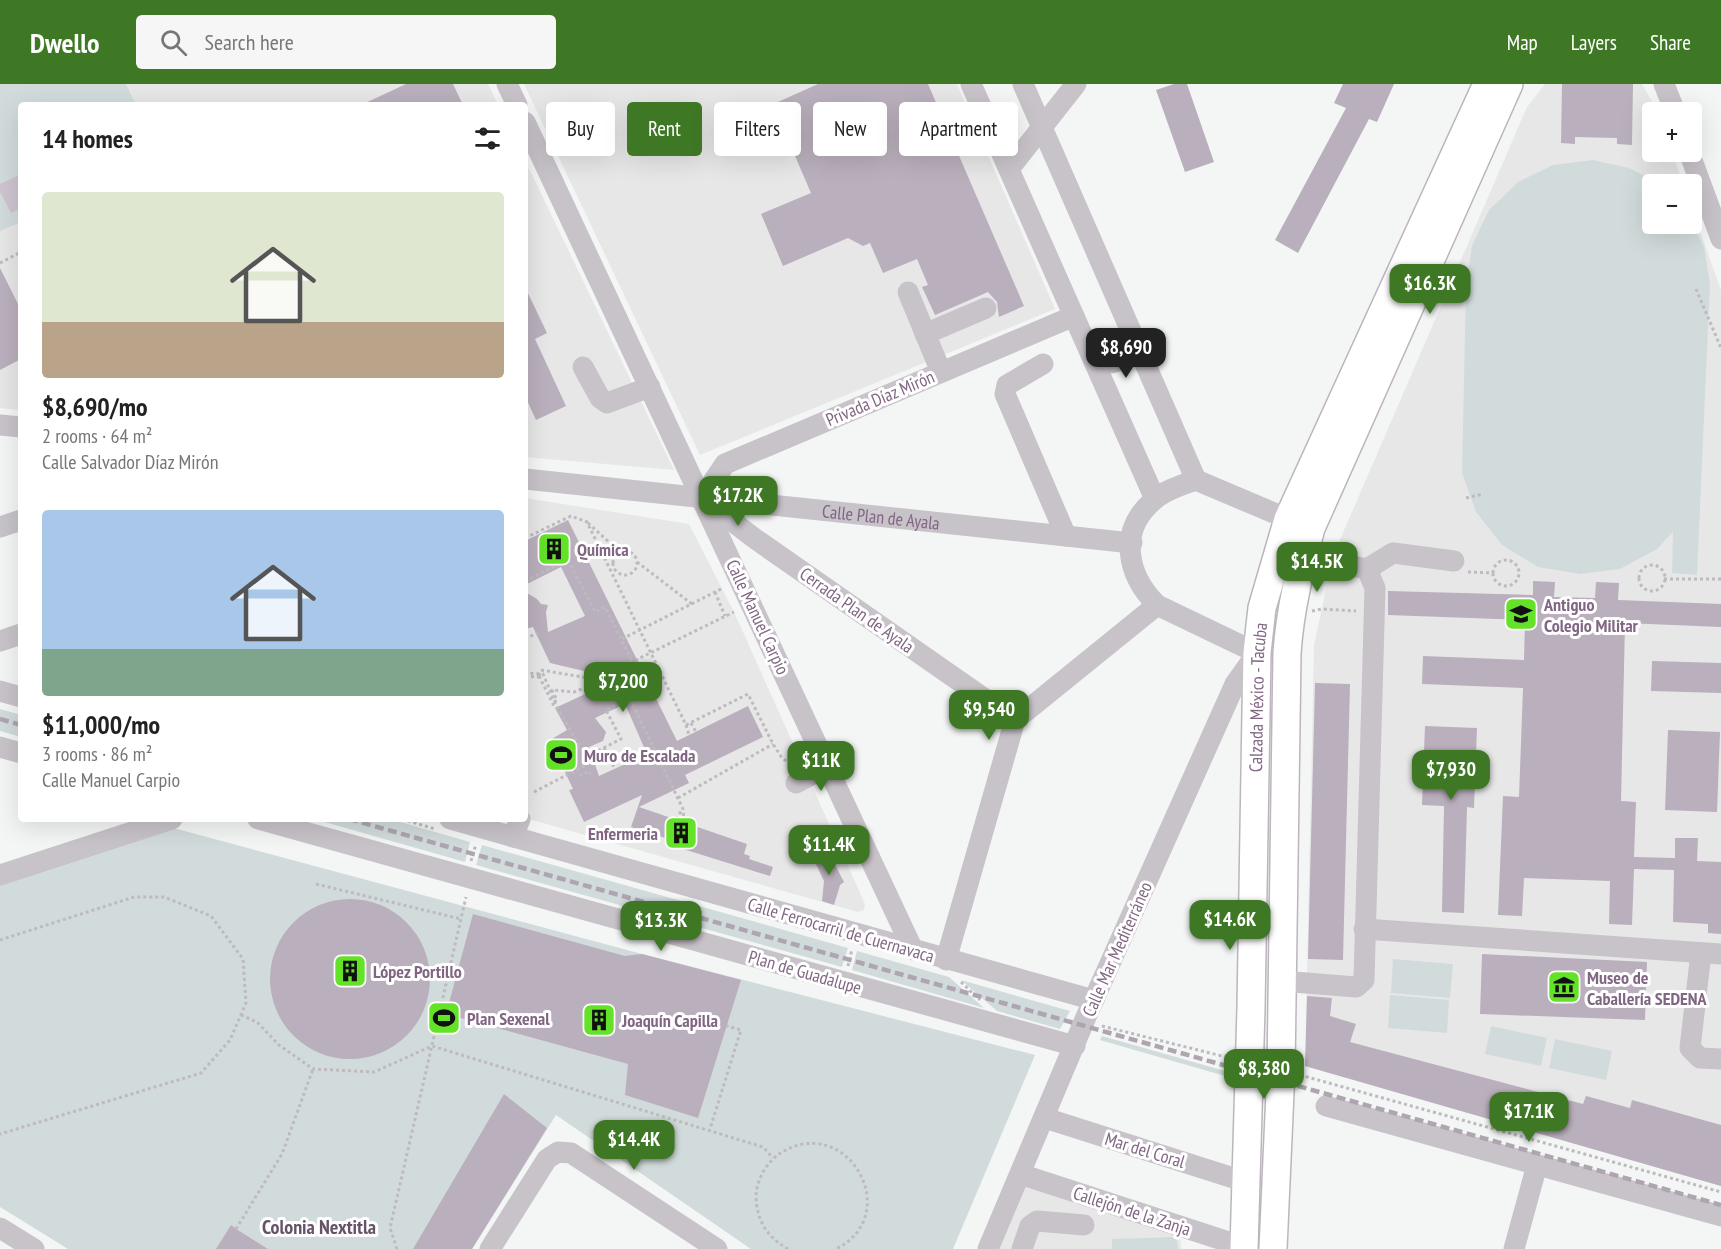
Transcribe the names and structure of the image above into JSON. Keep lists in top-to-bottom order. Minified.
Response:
{"streets":{"main road":["Calzada México - Tacuba"],"street":["Privada Díaz Mirón","Calle Plan de Ayala","Cerrada Plan de Ayala","Calle Manuel Carpio","Calle Ferrocarril de Cuernavaca","Calle Mar Mediterráneo","Plan de Guadalupe","Mar del Coral","Callejón de la Zanja"]},"crossings":[["Privada Díaz Mirón","Calle Plan de Ayala"],["Privada Díaz Mirón","Cerrada Plan de Ayala"],["Privada Díaz Mirón","Calle Manuel Carpio"],["Calle Plan de Ayala","Cerrada Plan de Ayala"],["Calle Plan de Ayala","Calle Manuel Carpio"],["Cerrada Plan de Ayala","Calle Manuel Carpio"],["Calle Manuel Carpio","Calle Ferrocarril de Cuernavaca"],["Calzada México - Tacuba","Calle Mar Mediterráneo"],["Calzada México - Tacuba","Mar del Coral"],["Calzada México - Tacuba","Callejón de la Zanja"],["Calle Ferrocarril de Cuernavaca","Calle Mar Mediterráneo"],["Calle Mar Mediterráneo","Plan de Guadalupe"],["Calle Mar Mediterráneo","Mar del Coral"],["Calle Mar Mediterráneo","Callejón de la Zanja"]],"districts":["Colonia Nextitla"],"places":{"building":["Química","Enfermeria","López Portillo","Joaquín Capilla"],"school or university":["Antiguo Colegio Militar"],"sports":["Muro de Escalada","Plan Sexenal"],"museum":["Museo de Caballería SEDENA"]},"page":{"header":"Dwello","search":"Search here","nav":["Map","Layers","Share"],"map_buttons":["+","−"],"chip":["Buy","Rent","Filters","New","Apartment"],"heading":"14 homes","list":[{"name":"$8,690/mo","note":"2 rooms · 64 m² · Calle Salvador Díaz Mirón"},{"name":"$11,000/mo","note":"3 rooms · 86 m² · Calle Manuel Carpio"}],"price":["$16.3K","$8,690","$17.2K","$14.5K","$7,200","$9,540","$11K","$7,930","$11.4K","$14.6K","$13.3K","$8,380","$17.1K","$14.4K"]}}
